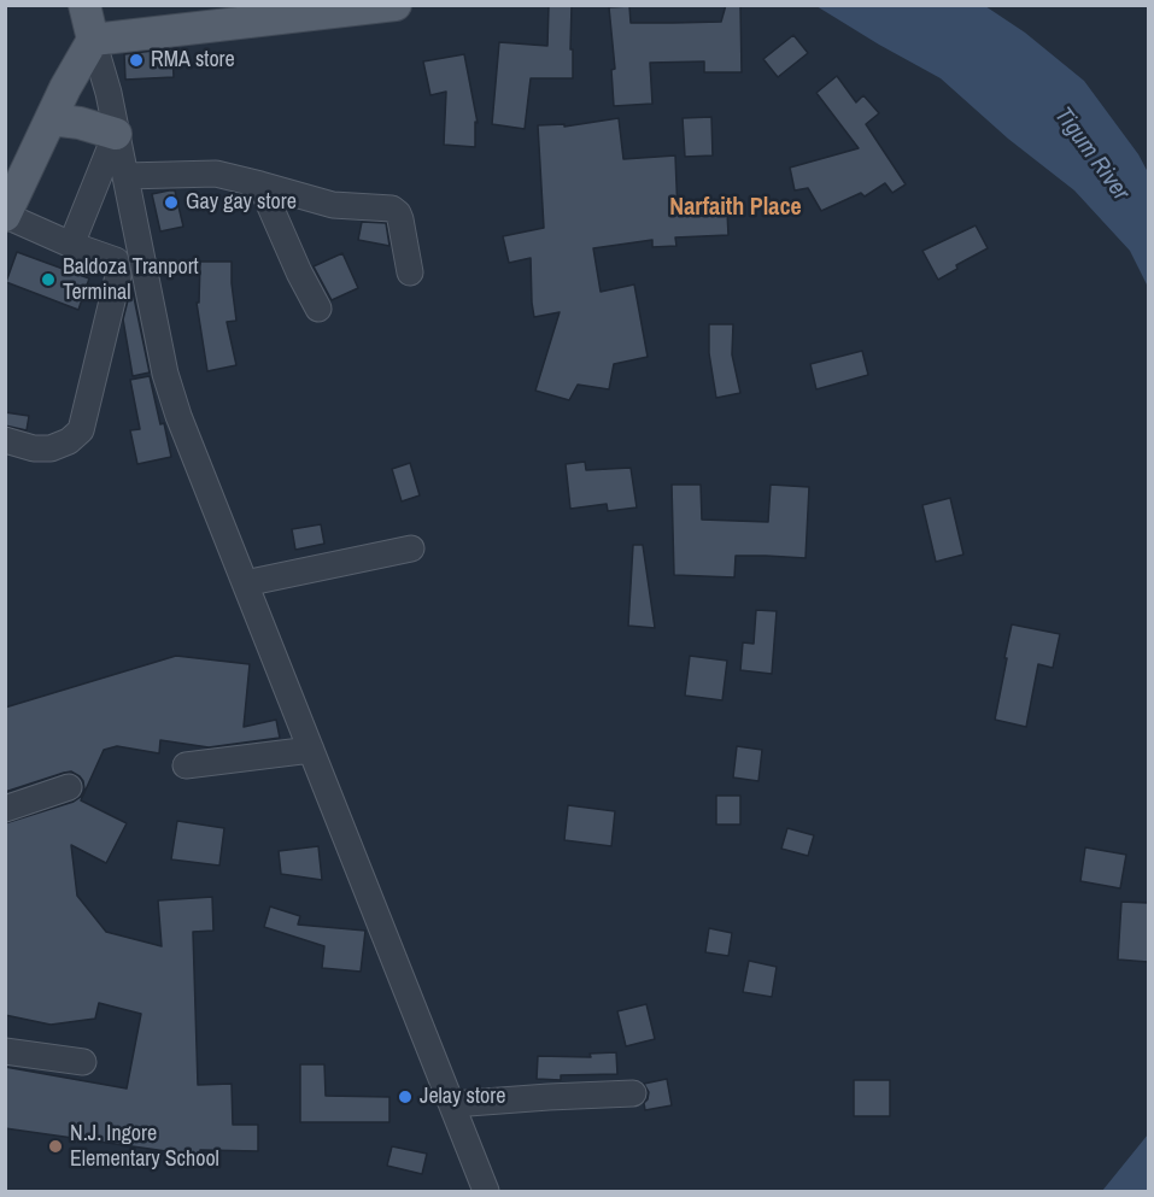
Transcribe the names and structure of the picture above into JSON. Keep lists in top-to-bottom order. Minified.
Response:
{"districts":["Narfaith Place"],"water":["Tigum River"],"places":["RMA store","Gay gay store","Baldoza Tranport Terminal","Jelay store","N.J. Ingore Elementary School"]}
